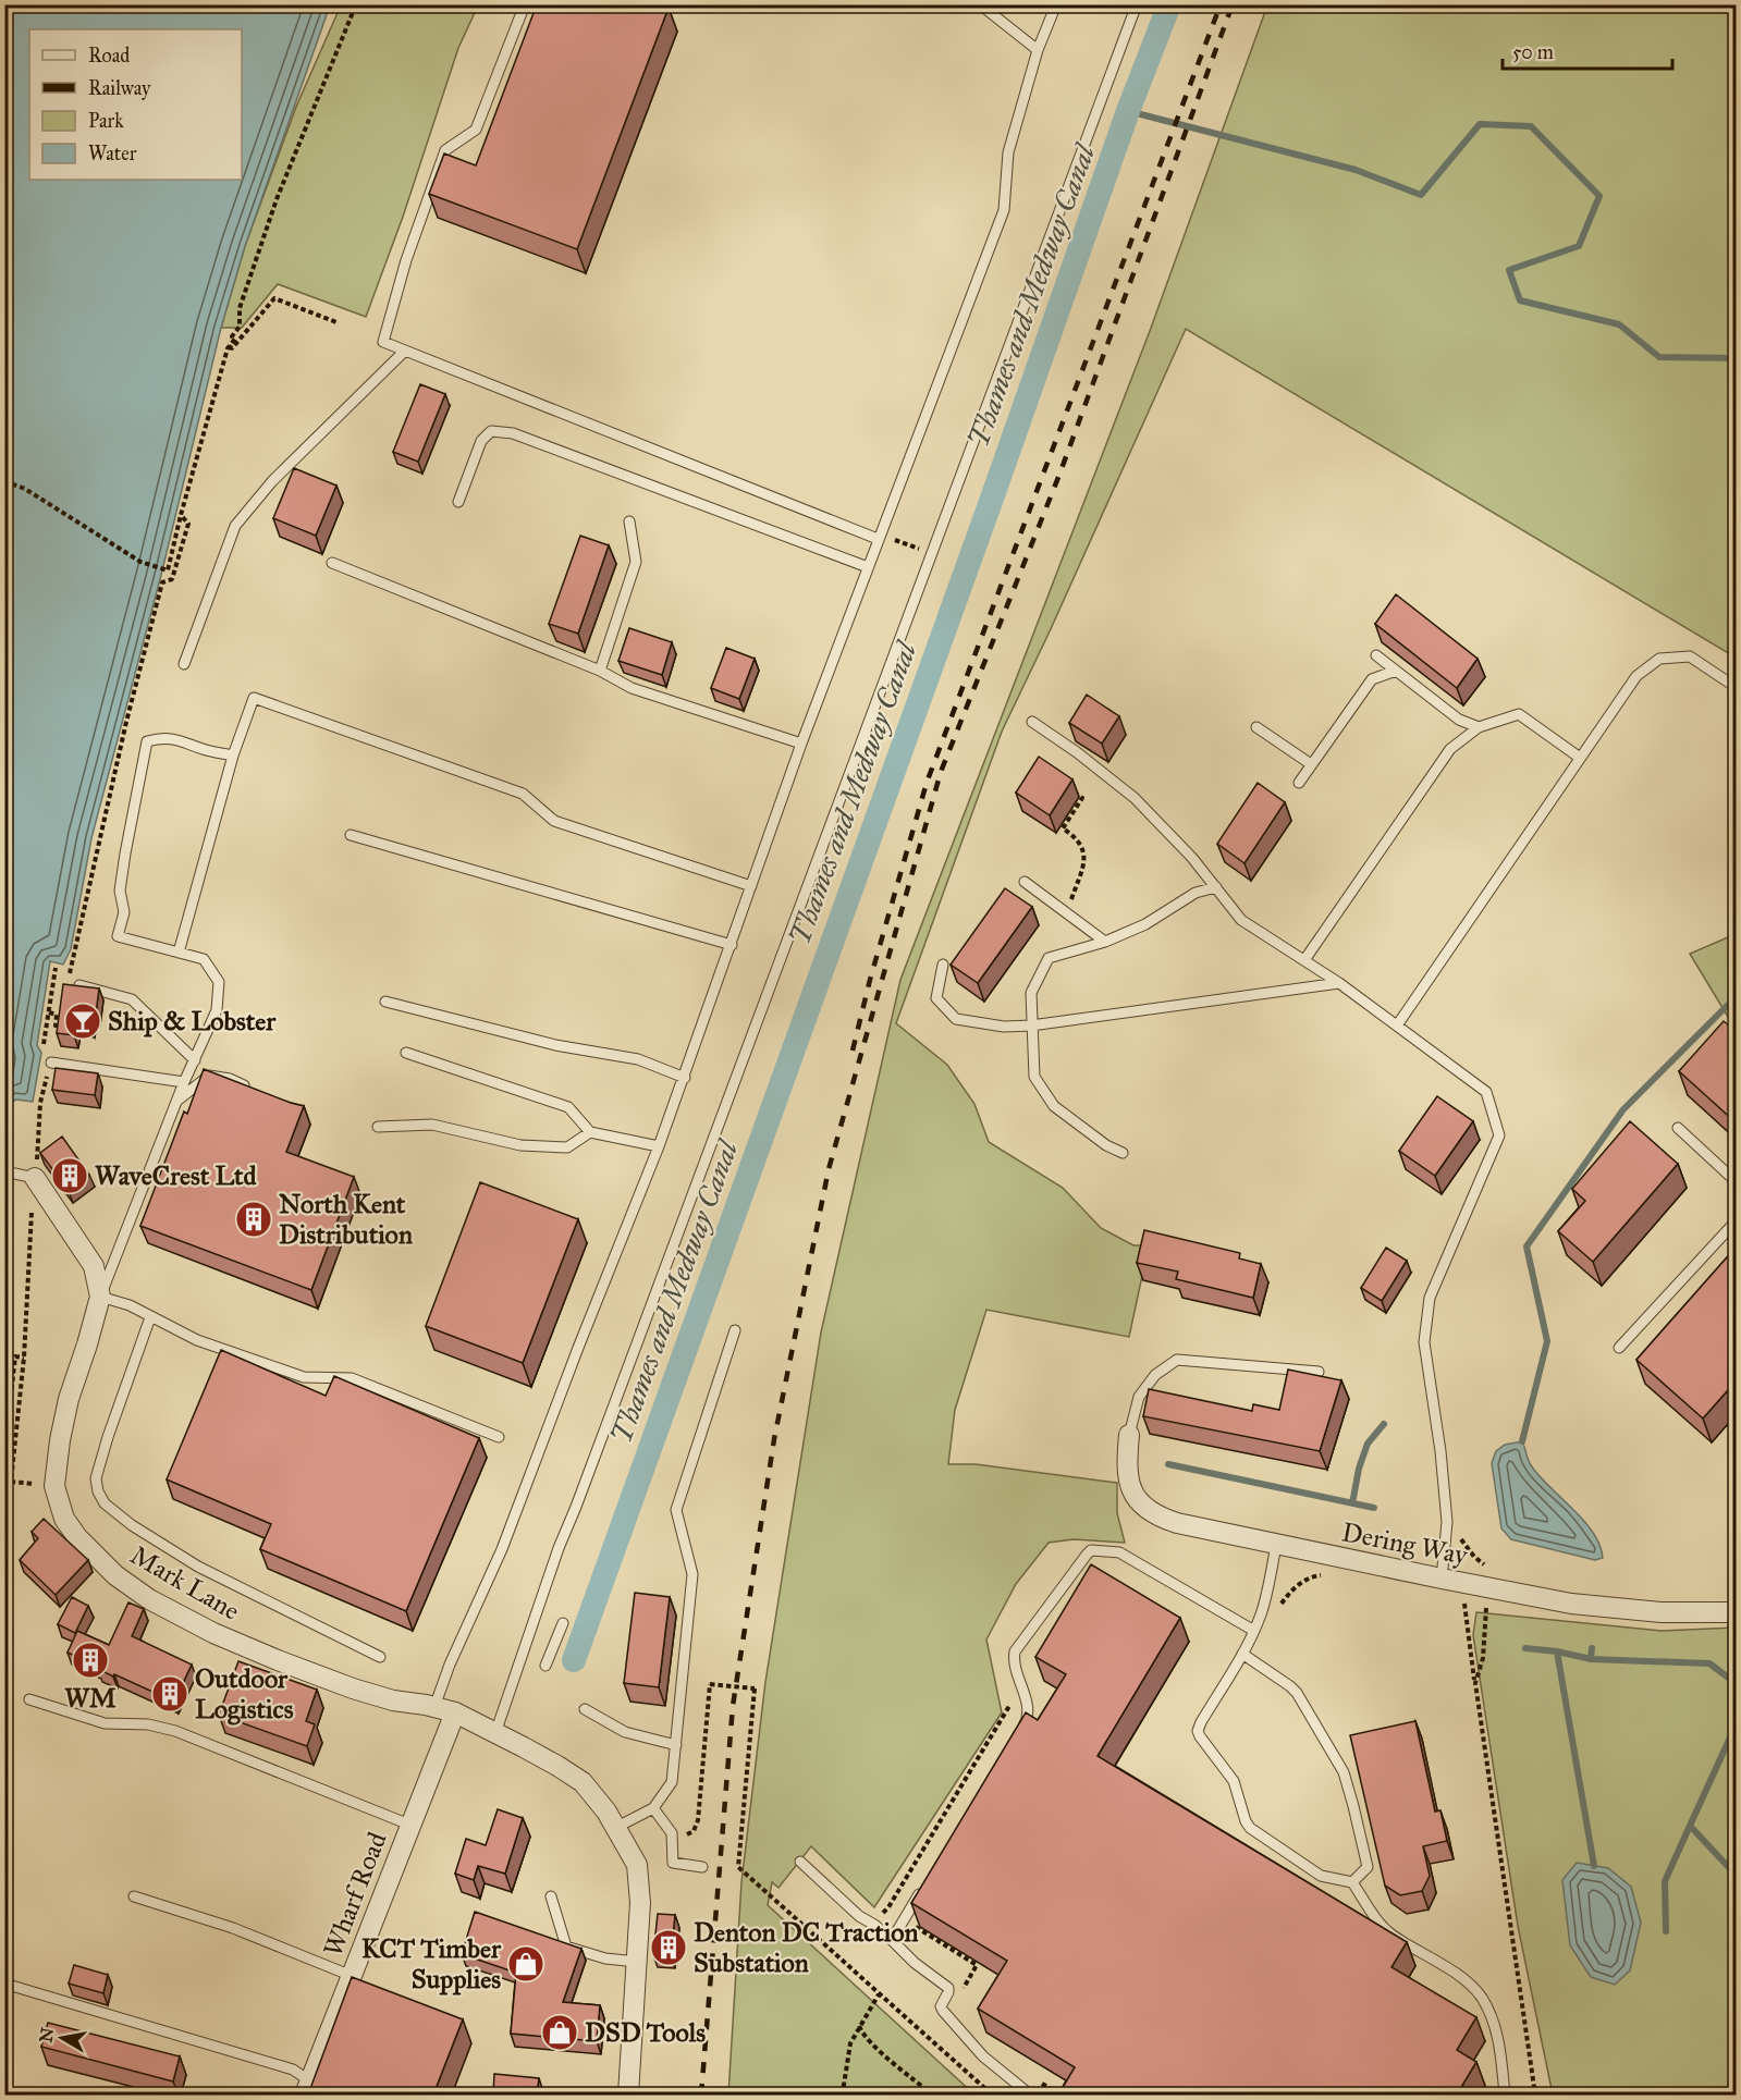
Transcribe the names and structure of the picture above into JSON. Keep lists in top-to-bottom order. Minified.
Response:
{"streets":{"street":["Dering Way","Mark Lane","Wharf Road"]},"crossings":[["Mark Lane","Wharf Road"]],"water":["Thames and Medway Canal"],"places":{"bar":["Ship & Lobster"],"building":["WaveCrest Ltd","North Kent Distribution","WM","Outdoor Logistics","Denton DC Traction Substation"],"shop":["KCT Timber Supplies","DSD Tools"]},"legend":["Road","Railway","Park","Water"],"scale_bar":"50 m","north":"left"}
